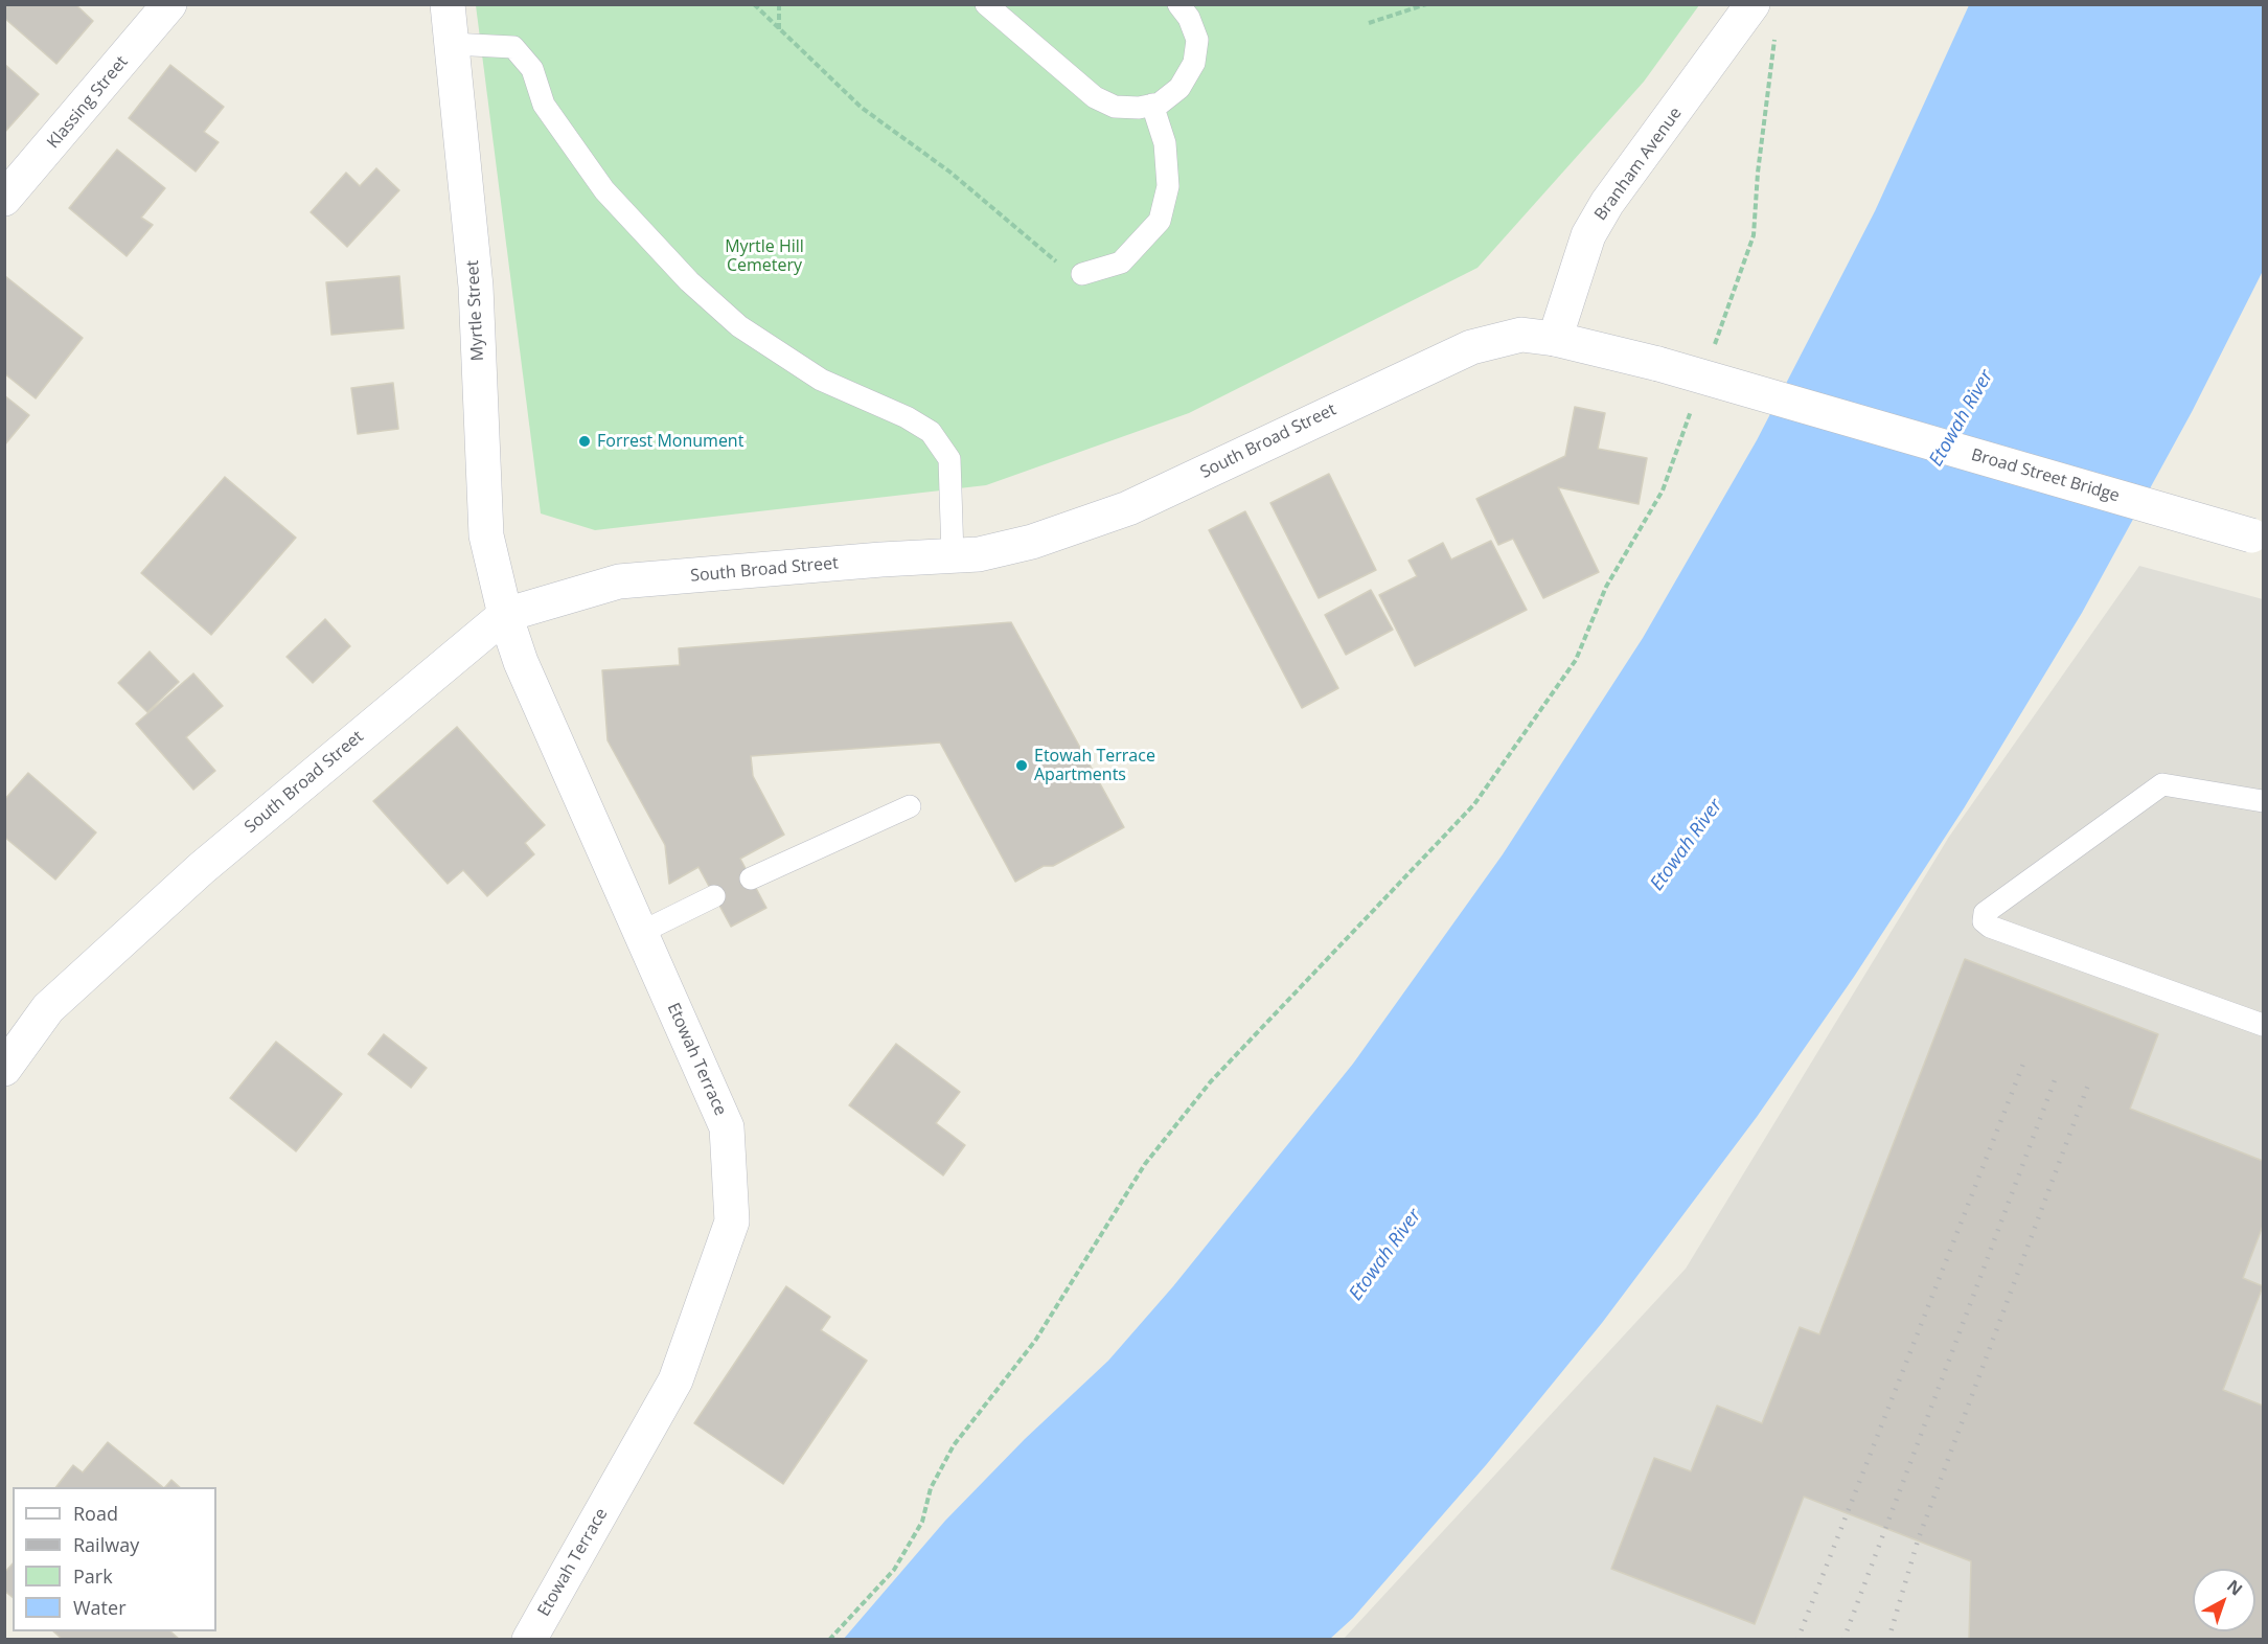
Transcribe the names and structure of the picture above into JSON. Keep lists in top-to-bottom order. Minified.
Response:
{"streets":{"main road":["Klassing Street","Branham Avenue","Myrtle Street","South Broad Street","Broad Street Bridge","Etowah Terrace"]},"crossings":[["Branham Avenue","South Broad Street"],["Myrtle Street","South Broad Street"],["Myrtle Street","Etowah Terrace"],["South Broad Street","Broad Street Bridge"],["South Broad Street","Etowah Terrace"]],"water":["Etowah River"],"parks":["Myrtle Hill Cemetery"],"places":["Forrest Monument","Etowah Terrace Apartments"],"legend":["Road","Railway","Park","Water"],"north":"top right"}
